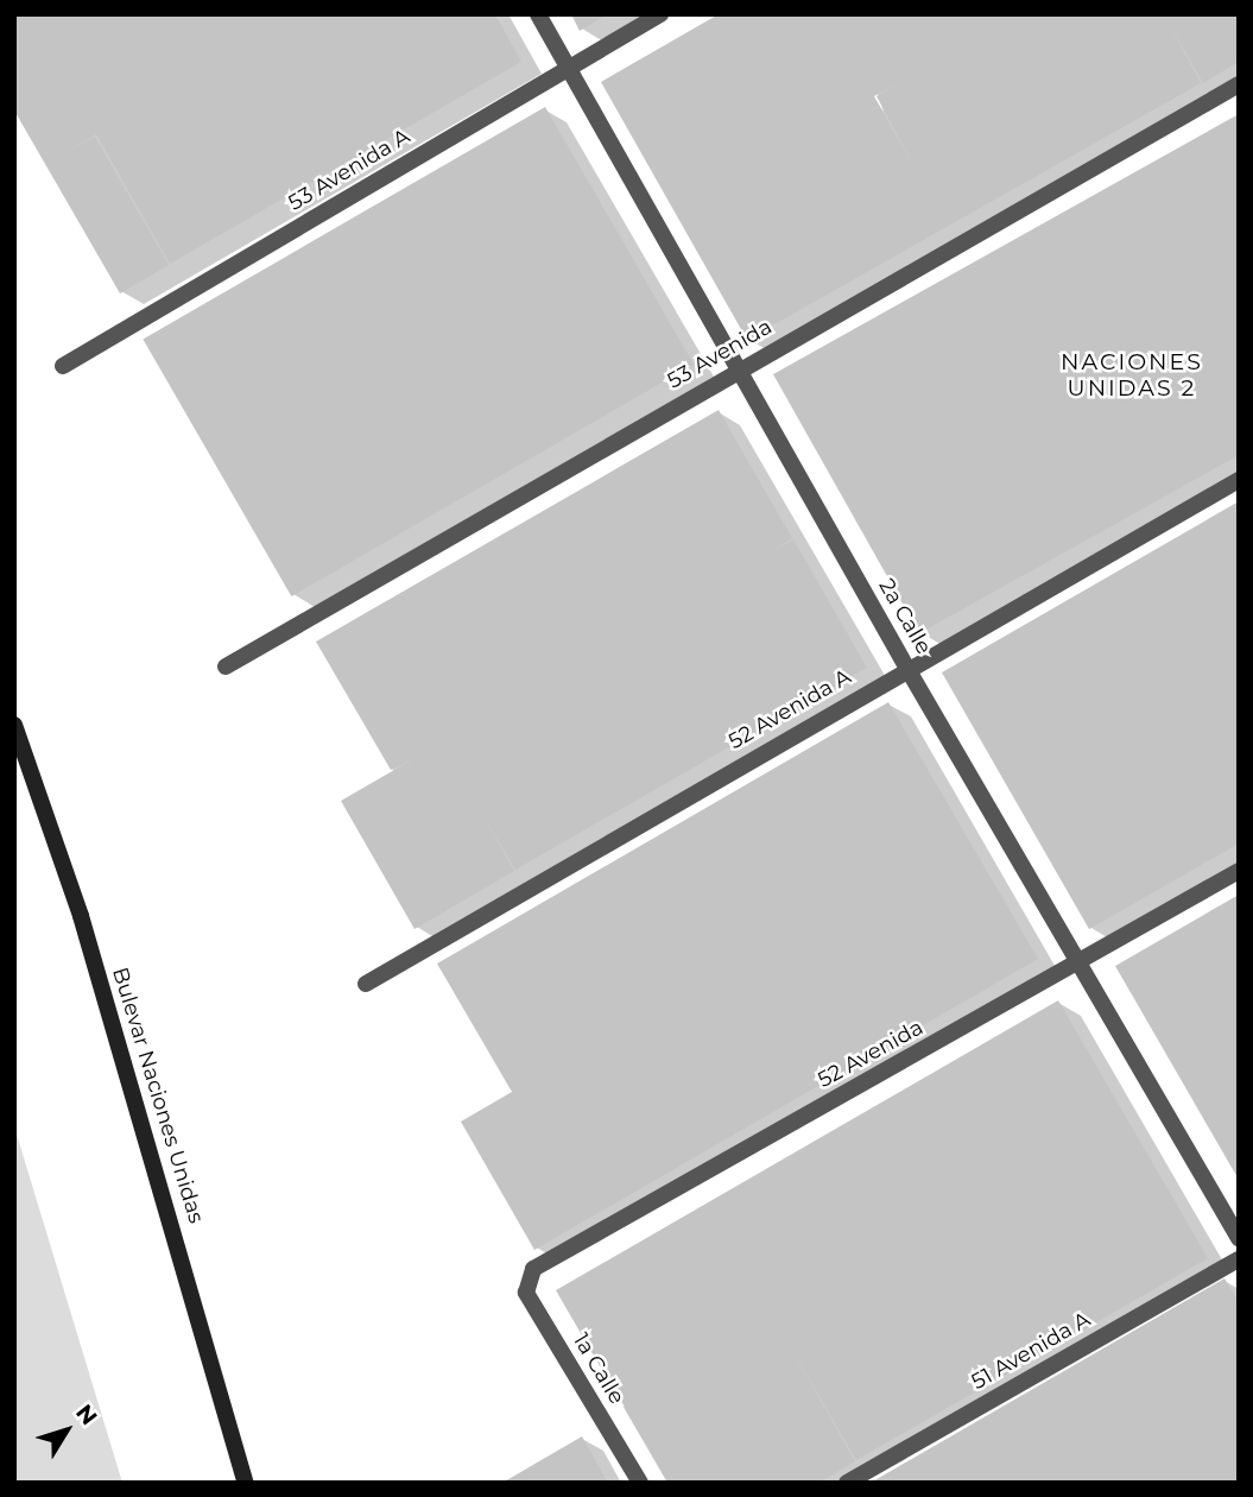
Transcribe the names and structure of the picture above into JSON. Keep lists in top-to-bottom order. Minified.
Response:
{"streets":{"main road":["Bulevar Naciones Unidas"],"street":["53 Avenida A","53 Avenida","2a Calle","52 Avenida A","52 Avenida","51 Avenida A","1a Calle"]},"crossings":[["53 Avenida A","2a Calle"],["53 Avenida","2a Calle"],["2a Calle","52 Avenida A"],["2a Calle","52 Avenida"],["52 Avenida","1a Calle"]],"districts":["NACIONES UNIDAS 2"],"north":"top right"}
